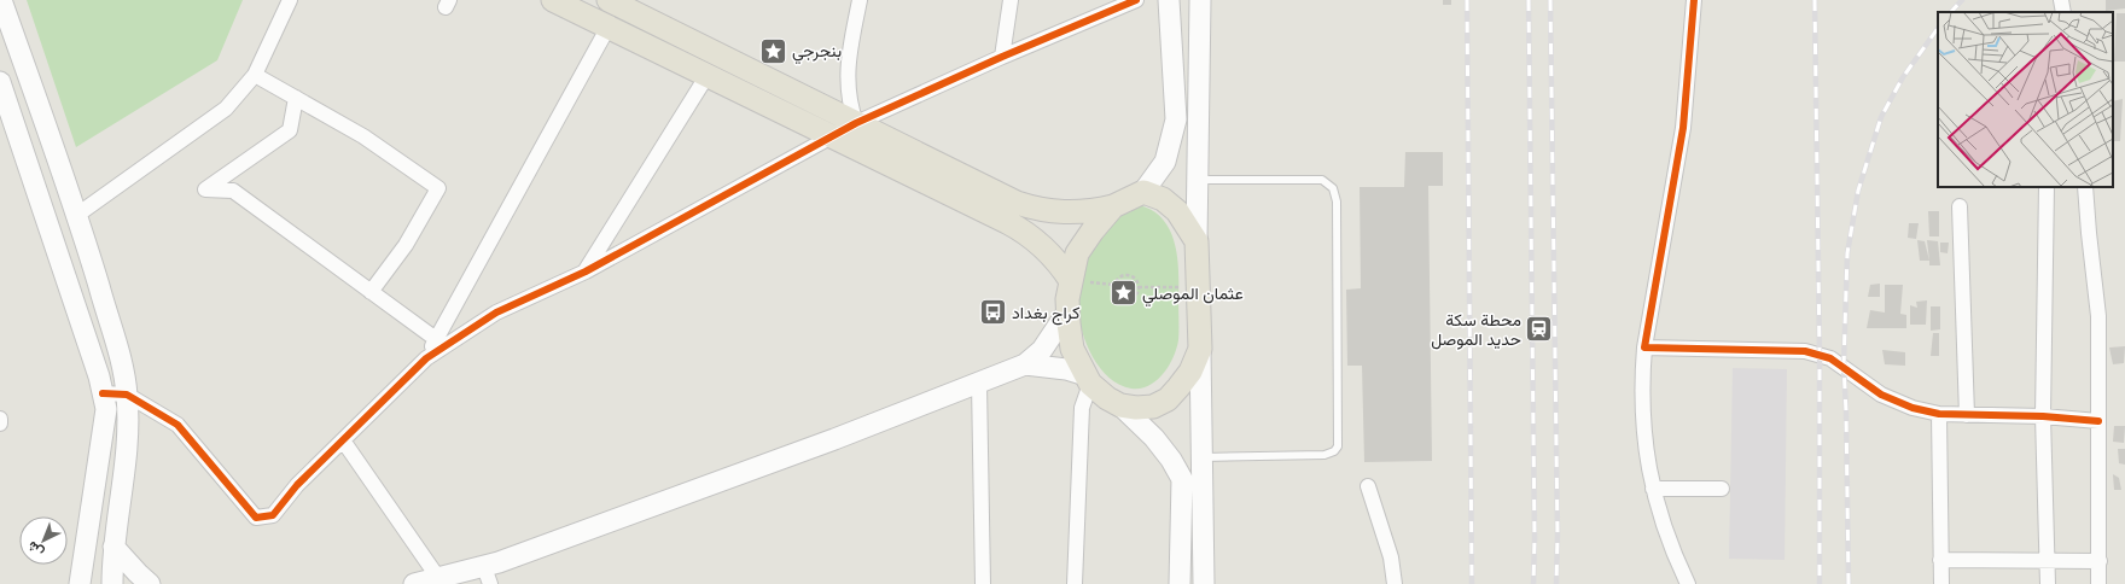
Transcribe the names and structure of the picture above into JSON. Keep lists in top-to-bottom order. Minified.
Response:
{"places":{"place":["بنجرجي","عثمان الموصلي"],"bus stop":["كراج بغداد"],"station":["محطة سكة حديد الموصل"]},"north":"bottom left"}
